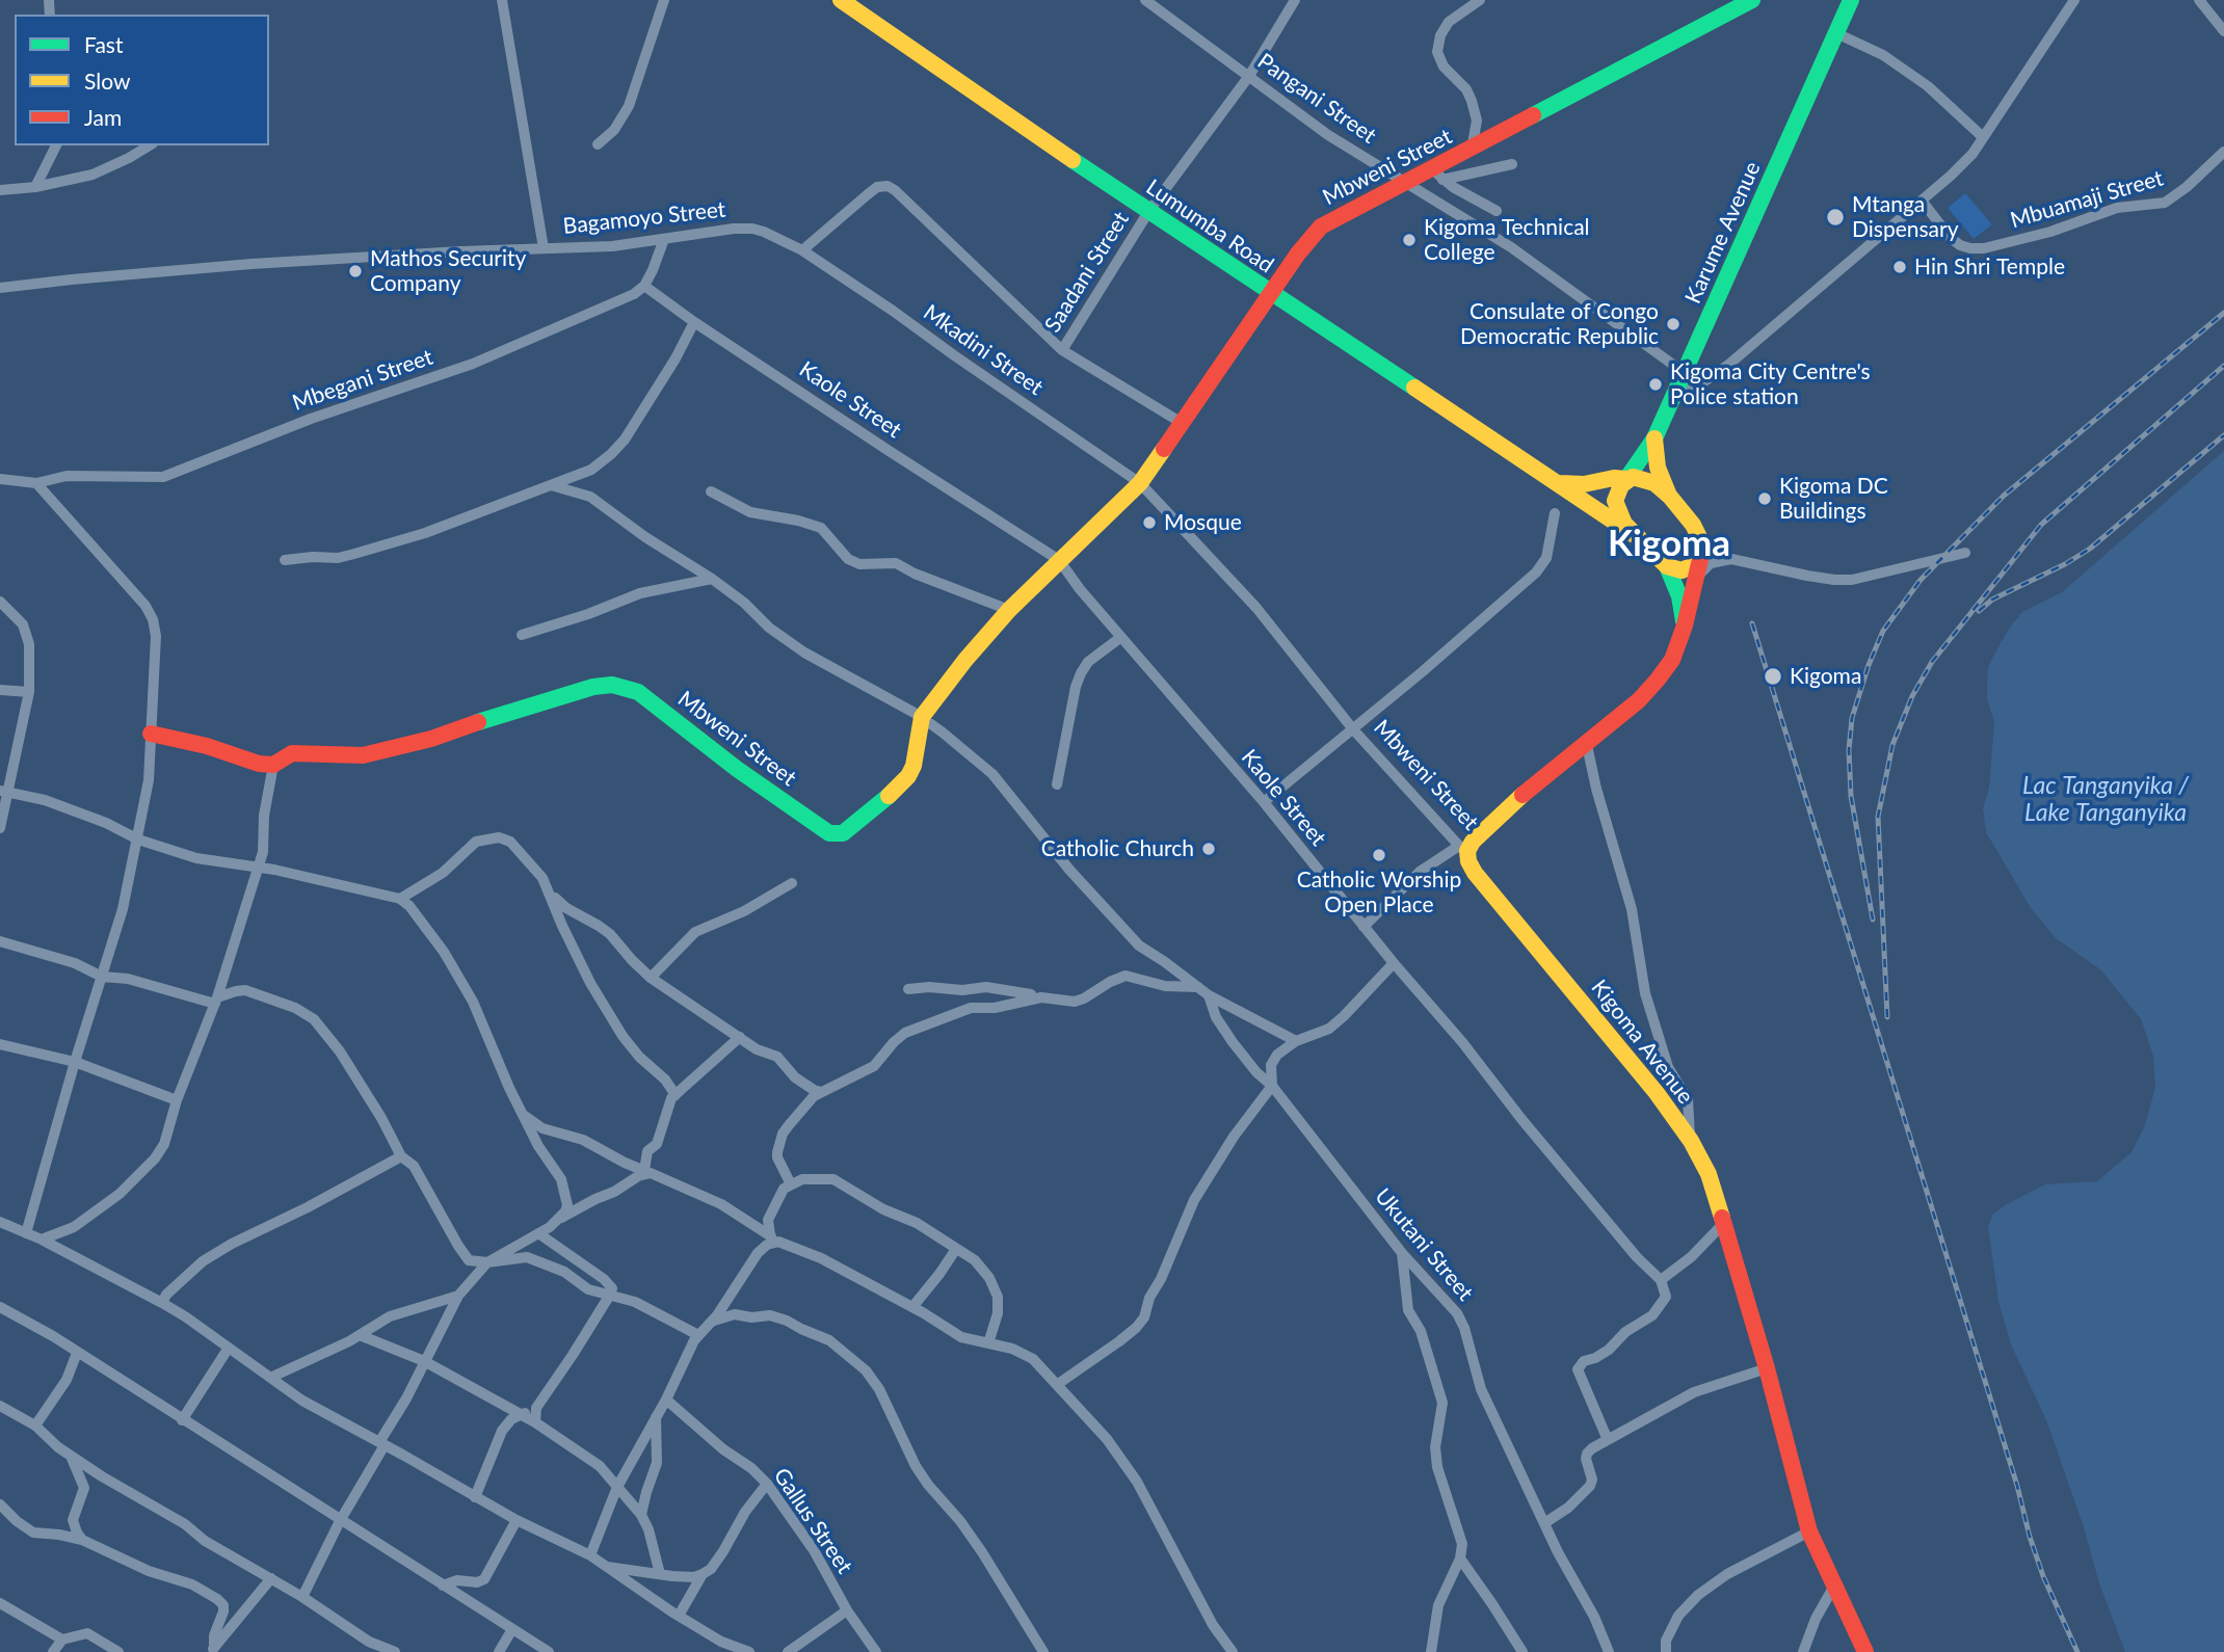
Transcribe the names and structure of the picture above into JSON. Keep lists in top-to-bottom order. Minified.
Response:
{"streets":{"main road":["Mbweni Street","Lumumba Road","Karume Avenue","Kigoma Avenue"],"street":["Pangani Street","Mbuamaji Street","Bagamoyo Street","Saadani Street","Mkadini Street","Mbegani Street","Kaole Street","Ukutani Street","Gallus Street"]},"crossings":[["Pangani Street","Mbweni Street"],["Pangani Street","Karume Avenue"],["Pangani Street","Saadani Street"],["Mbweni Street","Lumumba Road"],["Mbweni Street","Mkadini Street"],["Mbweni Street","Kaole Street"],["Mbweni Street","Kigoma Avenue"],["Bagamoyo Street","Mkadini Street"],["Lumumba Road","Karume Avenue"],["Lumumba Road","Saadani Street"],["Mbegani Street","Kaole Street"]],"districts":["Kigoma"],"water":["Lac Tanganyika / Lake Tanganyika"],"places":["Mtanga Dispensary","Kigoma Technical College","Hin Shri Temple","Mathos Security Company","Consulate of Congo Democratic Republic","Kigoma City Centre's Police station","Kigoma DC Buildings","Mosque","Kigoma","Catholic Church","Catholic Worship Open Place"],"legend":["Fast","Slow","Jam"]}
